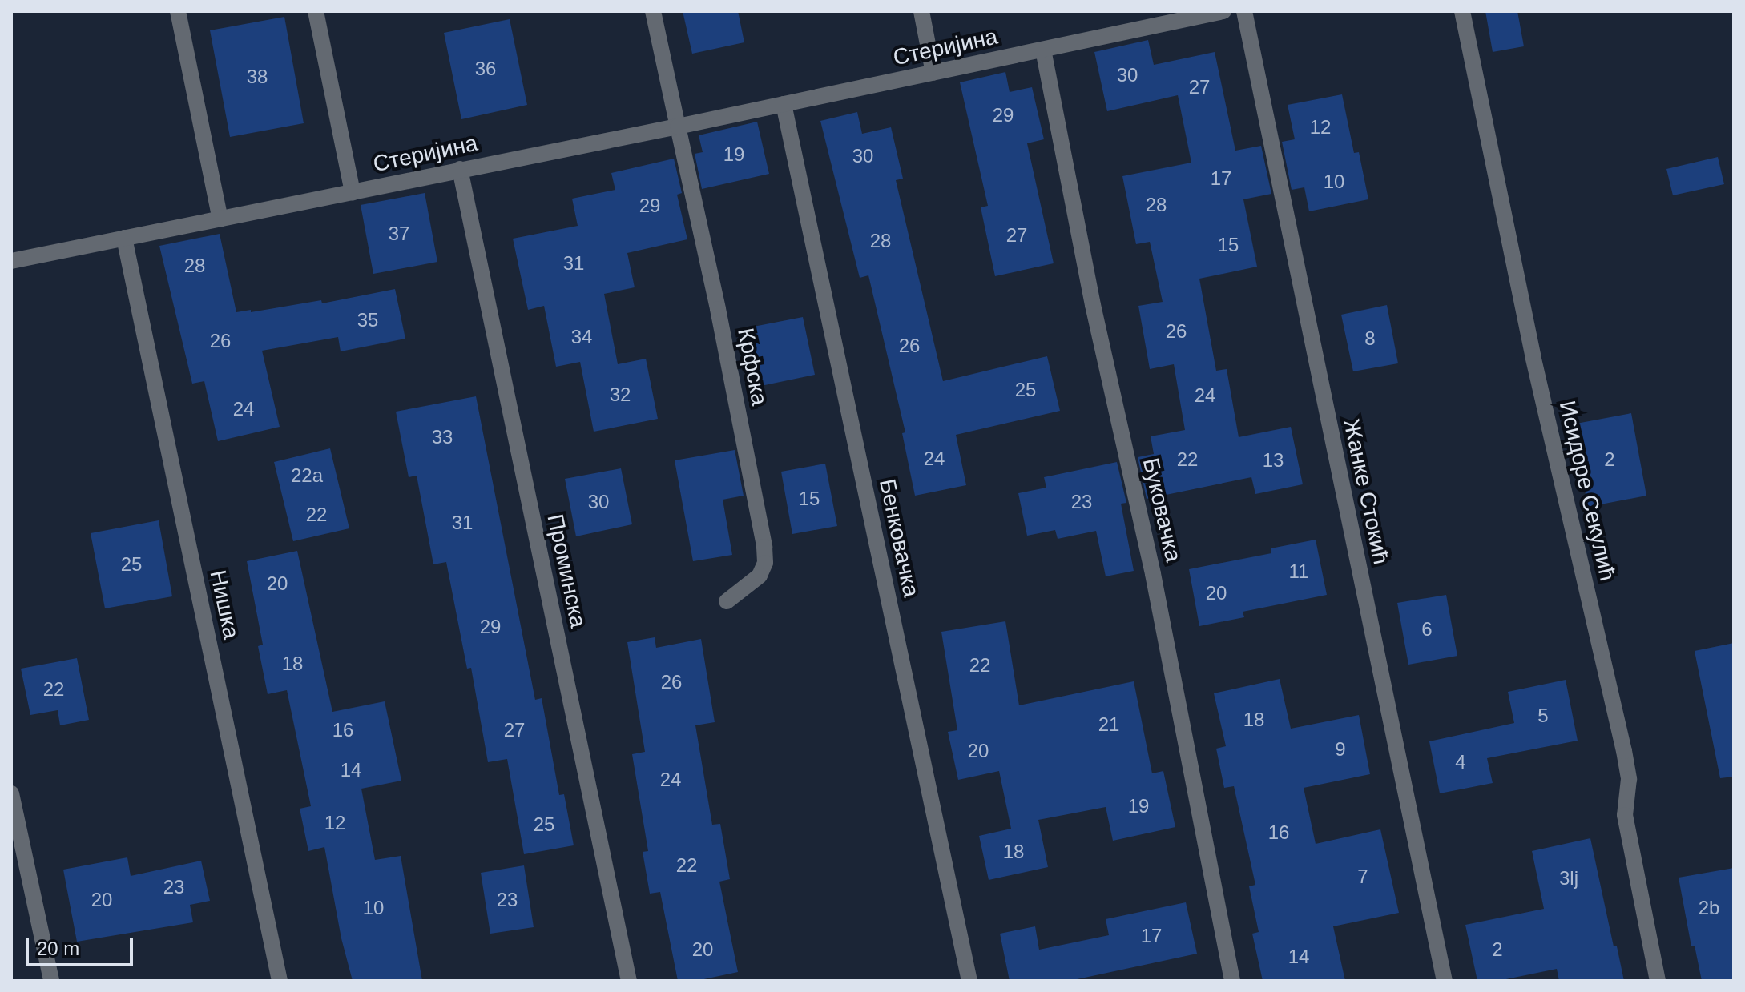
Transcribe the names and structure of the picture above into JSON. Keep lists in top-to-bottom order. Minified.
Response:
{"streets":{"street":["Стеријина","Крфска","Исидоре Секулић","Жанке Стокић","Буковачка","Бенковачка","Проминска","Нишка"]},"crossings":[["Стеријина","Крфска"],["Стеријина","Буковачка"],["Стеријина","Бенковачка"],["Стеријина","Проминска"],["Стеријина","Нишка"]],"house_numbers":["36","30","38","27","29","12","19","30","17","10","28","29","37","27","28","15","31","28","35","26","34","8","26","26","25","32","24","24","33","24","22","2","13","22a","15","30","23","22","31","25","11","20","20","29","6","18","22","26","22","5","18","21","16","27","9","20","4","14","24","19","12","25","16","18","22","7","3lj","23","20","23","10","2b","17","20","2","14"],"scale_bar":"20 m"}
